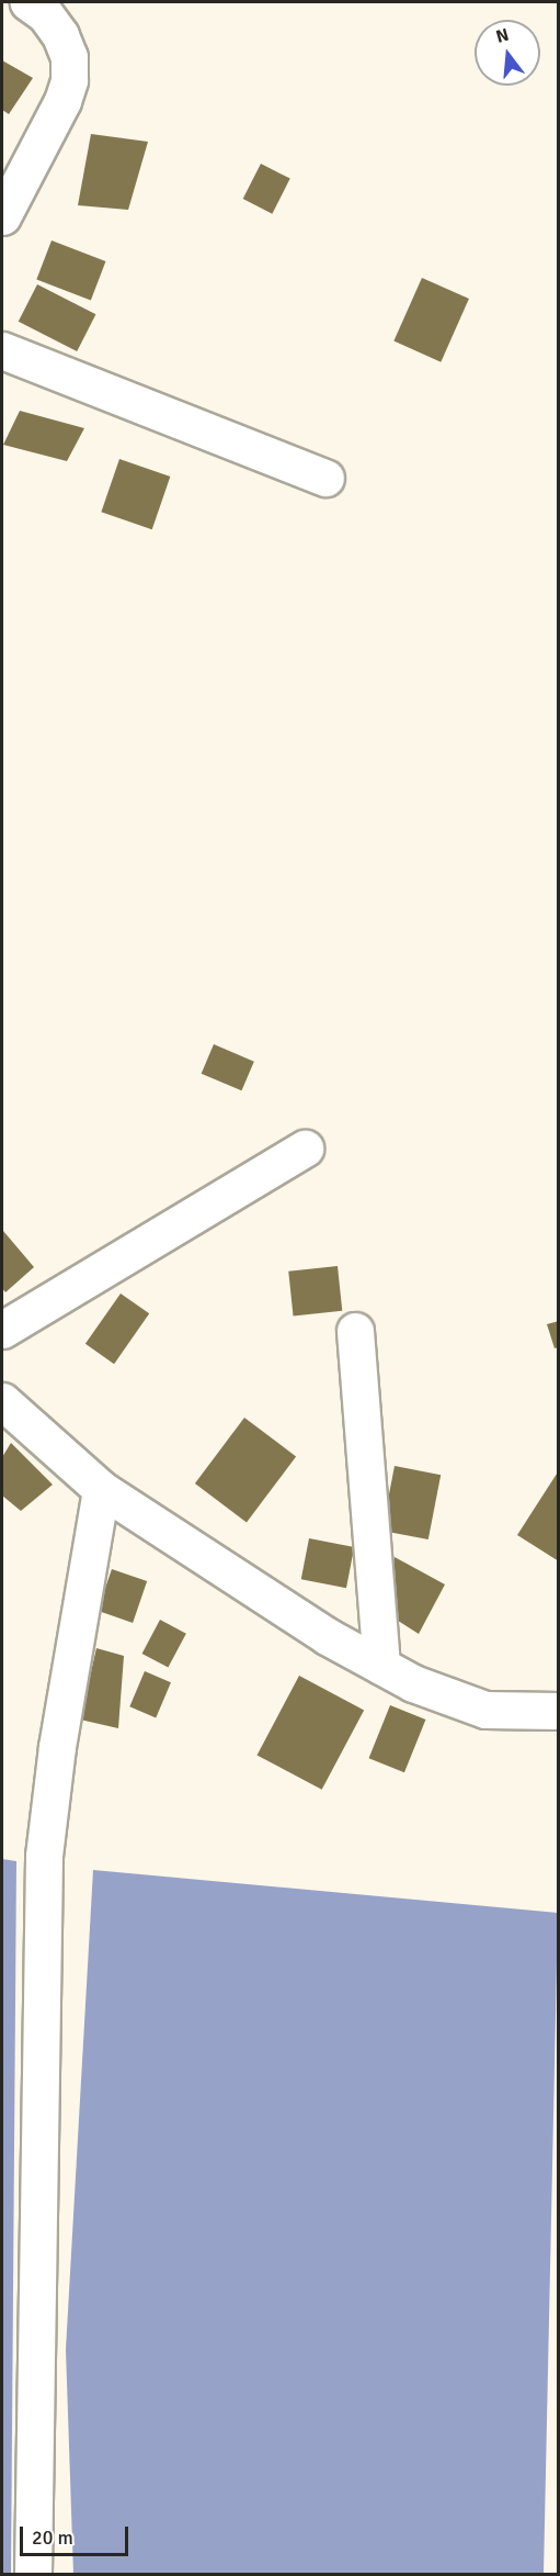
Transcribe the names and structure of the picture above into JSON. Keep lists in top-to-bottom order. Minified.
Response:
{"scale_bar":"20 m","north":"top"}
